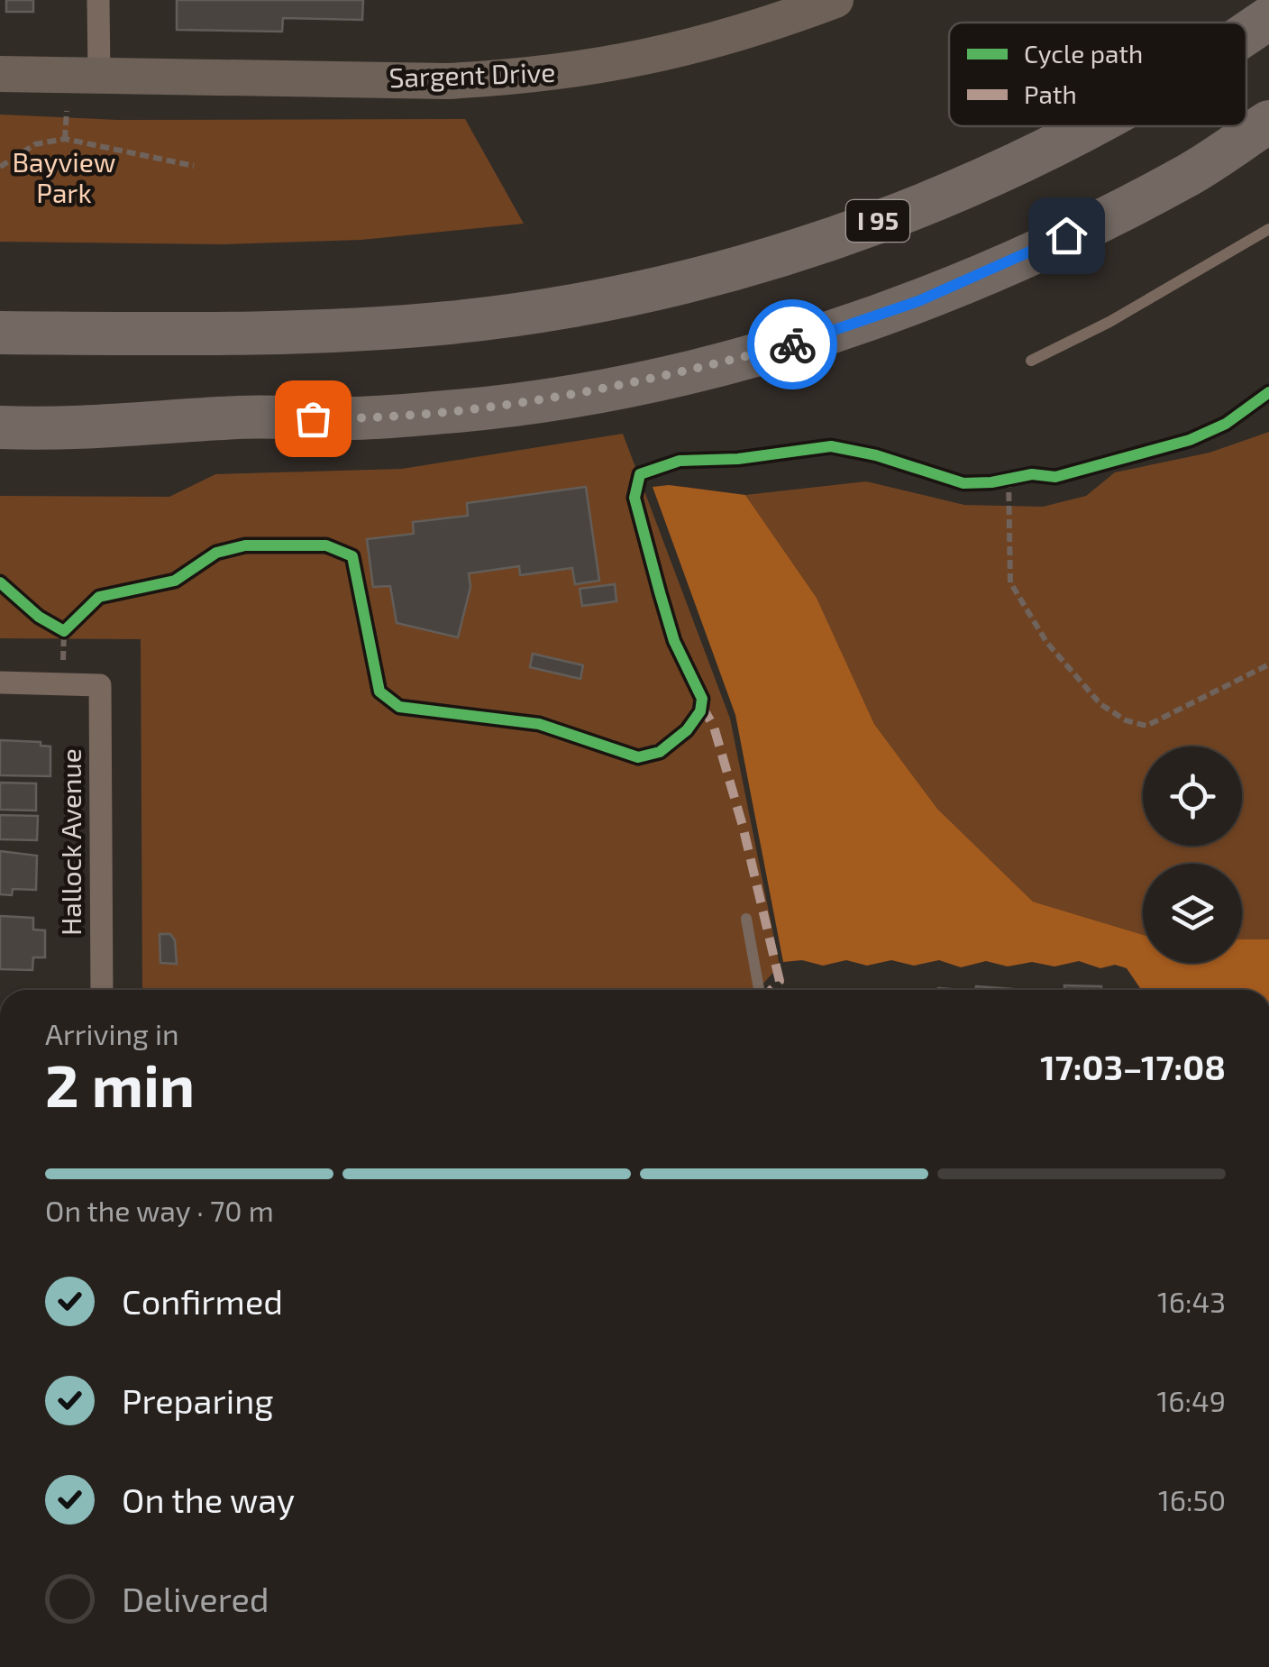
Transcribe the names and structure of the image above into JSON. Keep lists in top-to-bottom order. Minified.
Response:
{"streets":{"highway":["I 95"],"main road":["Sargent Drive"],"street":["Hallock Avenue"]},"parks":["Bayview Park"],"legend":["Cycle path","Path"],"page":{"heading":["2 min","Arriving in","17:03–17:08"],"bar":"On the way · 70 m","list":[["Confirmed","16:43"],["Preparing","16:49"],["On the way","16:50"],"Delivered"]}}
